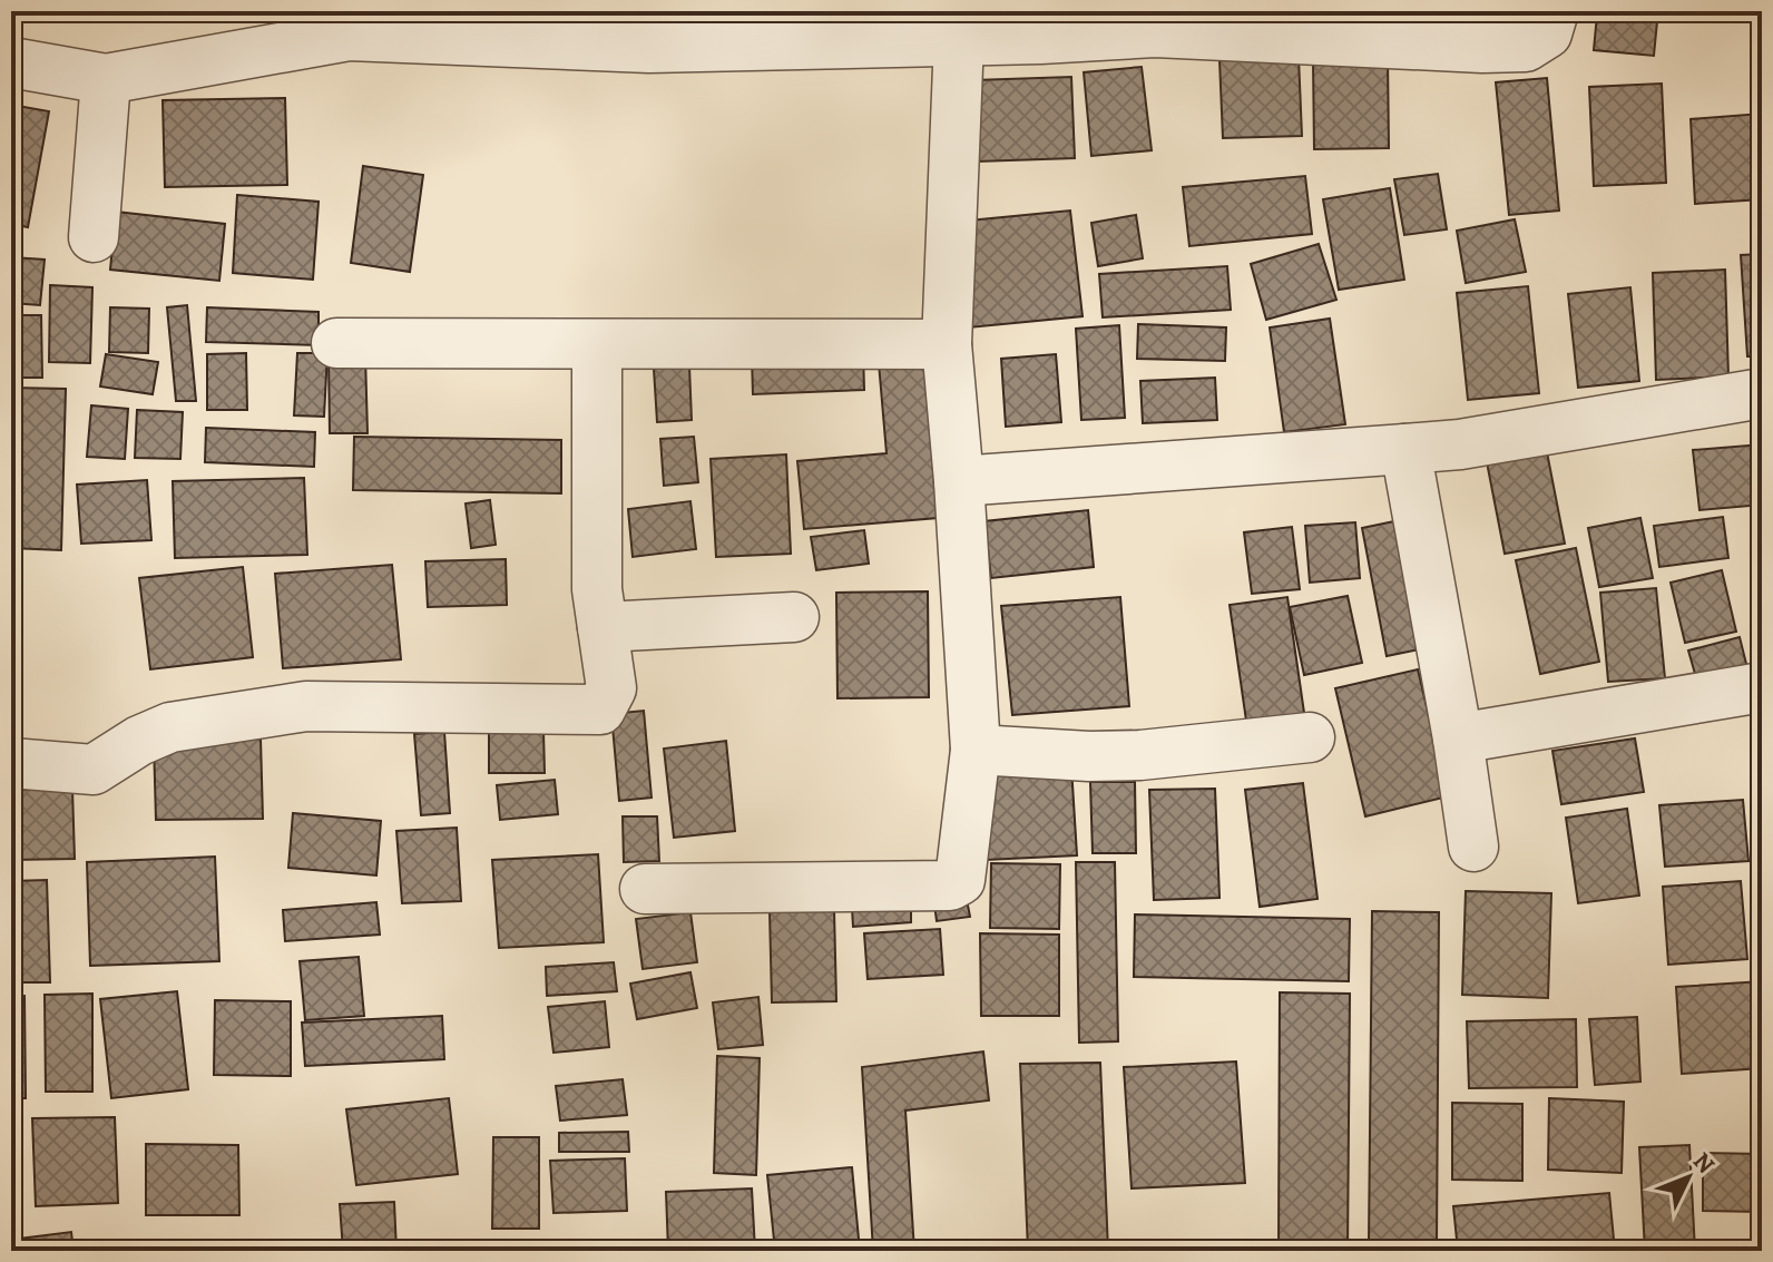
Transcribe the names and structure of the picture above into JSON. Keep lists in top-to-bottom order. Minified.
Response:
{"north":"top right"}
